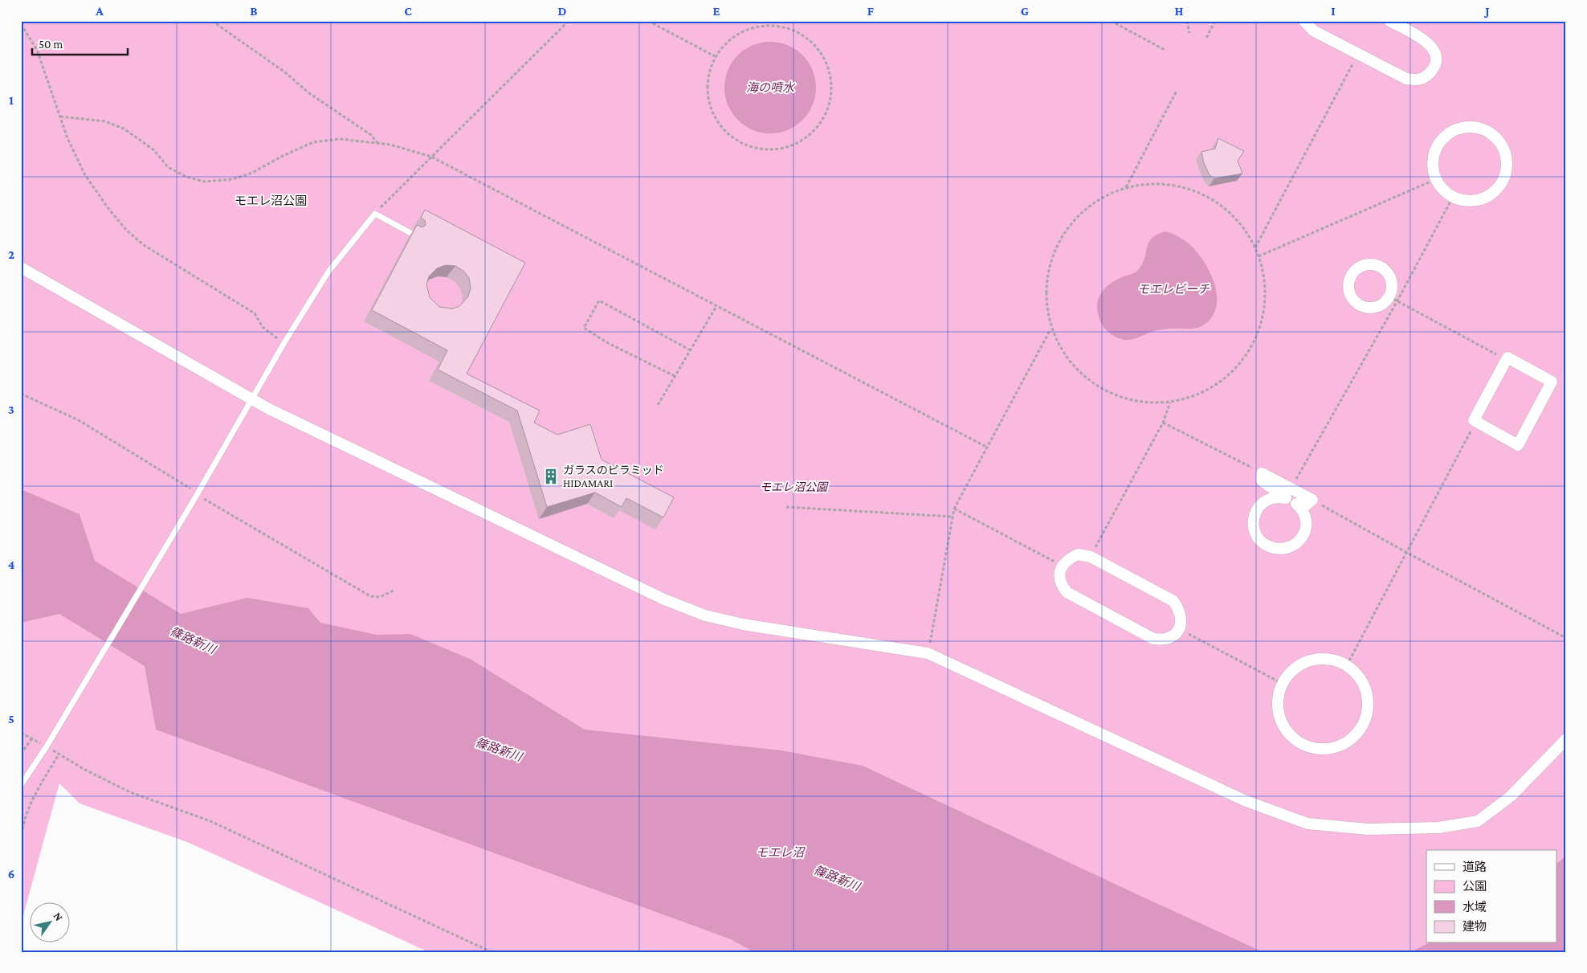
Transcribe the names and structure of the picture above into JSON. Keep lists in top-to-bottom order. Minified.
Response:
{"districts":["モエレ沼公園"],"water":["海の噴水","モエレビーチ","篠路新川","モエレ沼"],"parks":["モエレ沼公園"],"places":{"building":["ガラスのピラミッド HIDAMARI"]},"legend":["道路","公園","水域","建物"],"scale_bar":"50 m","north":"top right","grid":{"columns":["A","B","C","D","E","F","G","H","I","J"],"rows":["1","2","3","4","5","6"]}}
